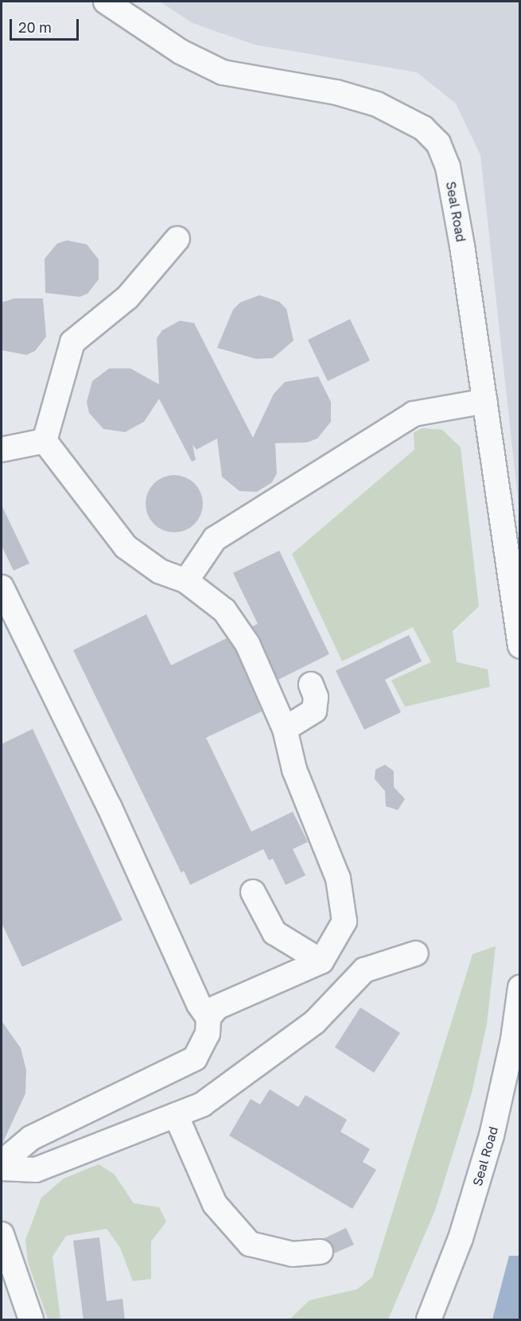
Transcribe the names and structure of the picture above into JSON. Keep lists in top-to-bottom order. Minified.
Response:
{"streets":{"street":["Seal Road"]},"scale_bar":"20 m"}
